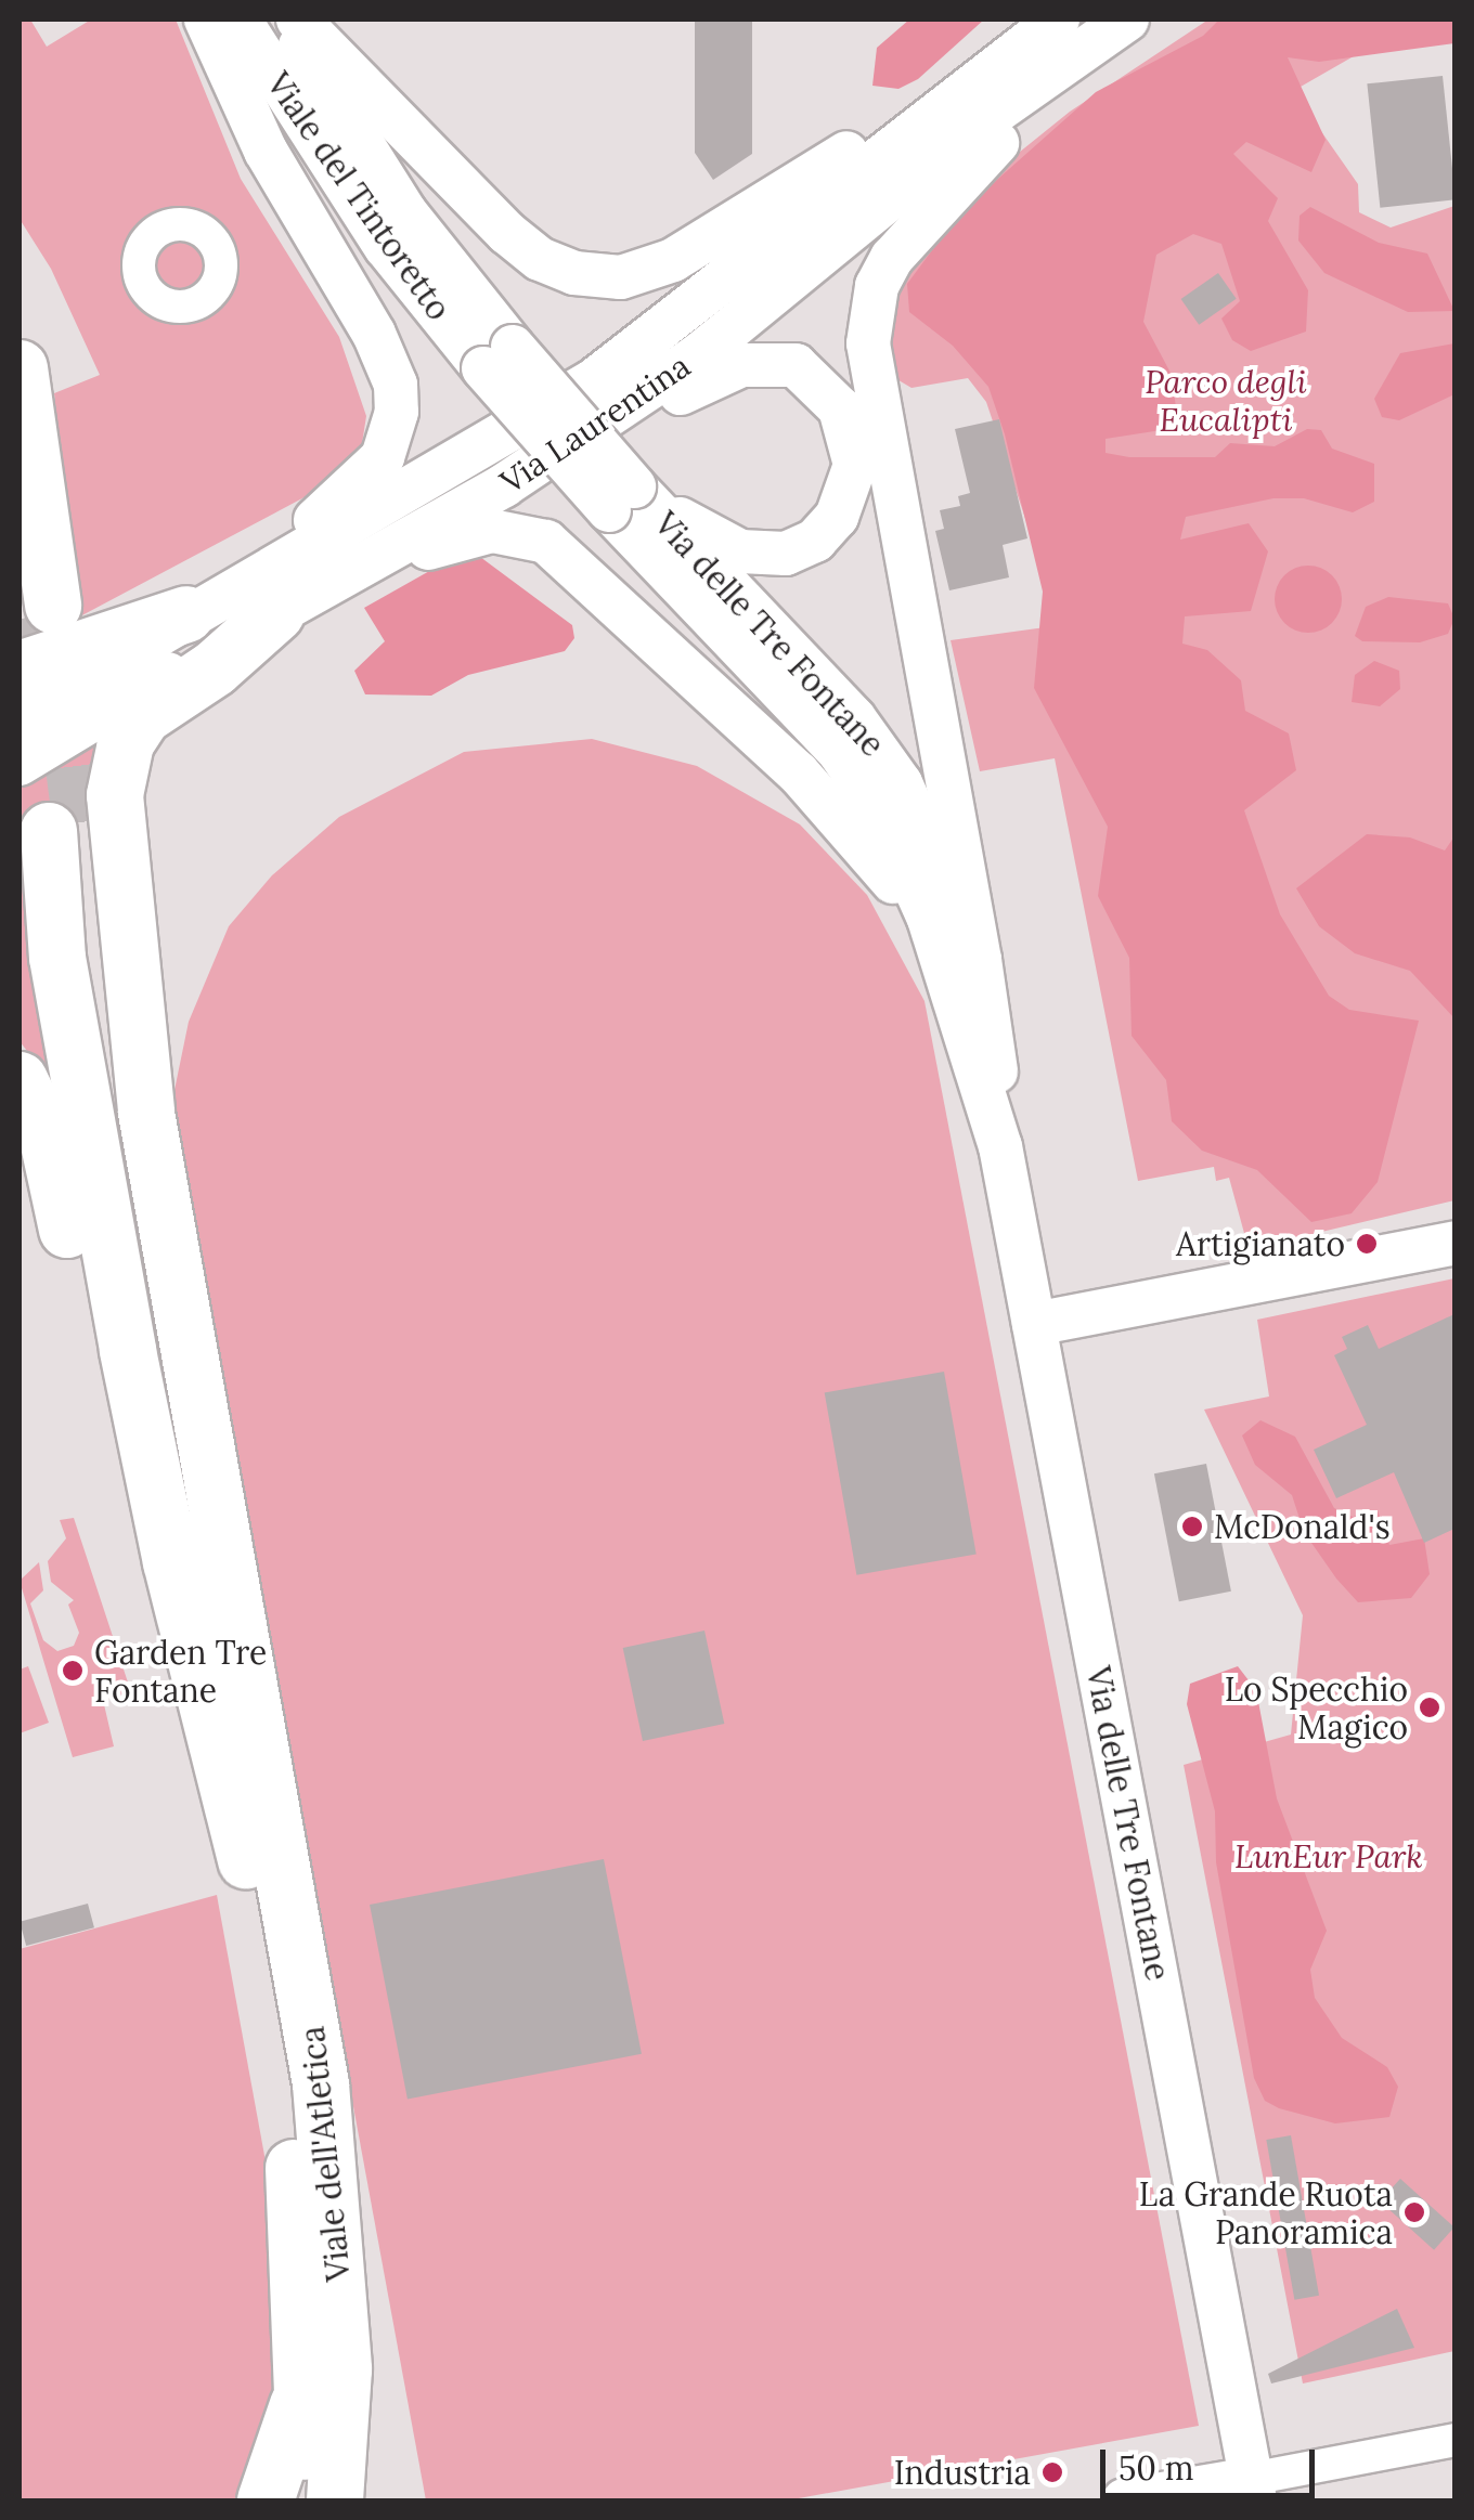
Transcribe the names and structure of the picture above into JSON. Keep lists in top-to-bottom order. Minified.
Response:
{"streets":{"highway":["Viale dell'Atletica"],"main road":["Viale del Tintoretto","Via Laurentina","Via delle Tre Fontane"]},"crossings":[["Viale del Tintoretto","Via delle Tre Fontane"]],"parks":["Parco degli Eucalipti","LunEur Park"],"places":["Artigianato","McDonald's","Garden Tre Fontane","Lo Specchio Magico","La Grande Ruota Panoramica","Industria"],"scale_bar":"50 m"}
